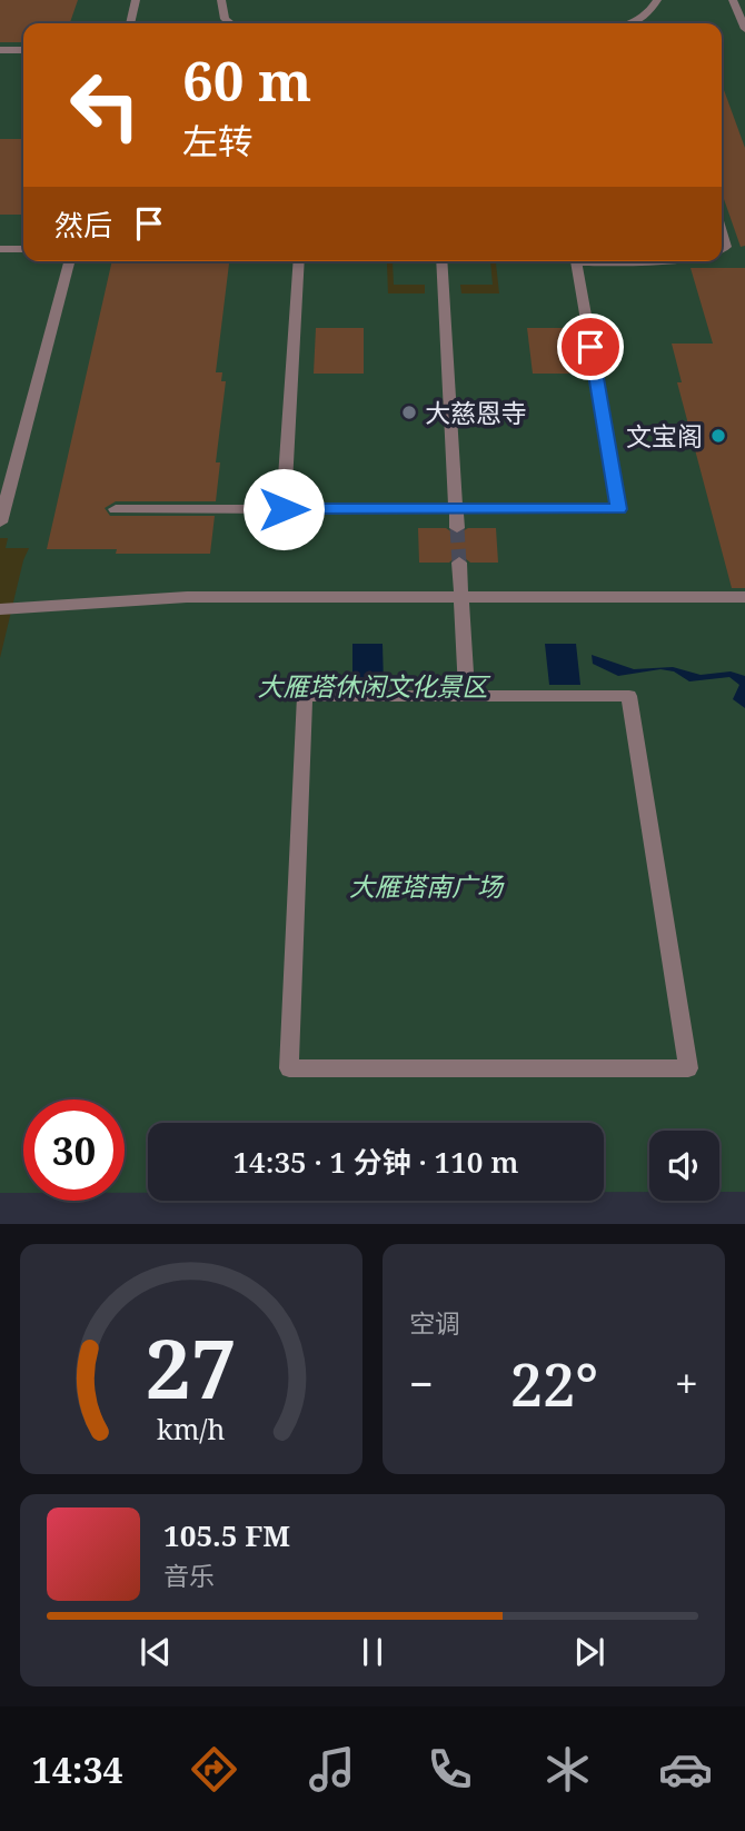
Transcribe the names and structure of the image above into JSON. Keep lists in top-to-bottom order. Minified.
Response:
{"parks":["大雁塔休闲文化景区","大雁塔南广场"],"places":["大慈恩寺","文宝阁"],"page":{"turn":["60 m","左转"],"then":"然后","limit":"30","trip":"14:35 · 1 分钟 · 110 m","tile":"空调","heat":["−","22°","+"],"song":["105.5 FM","音乐"],"tabs":"14:34","gauge":["27","km/h"]}}
